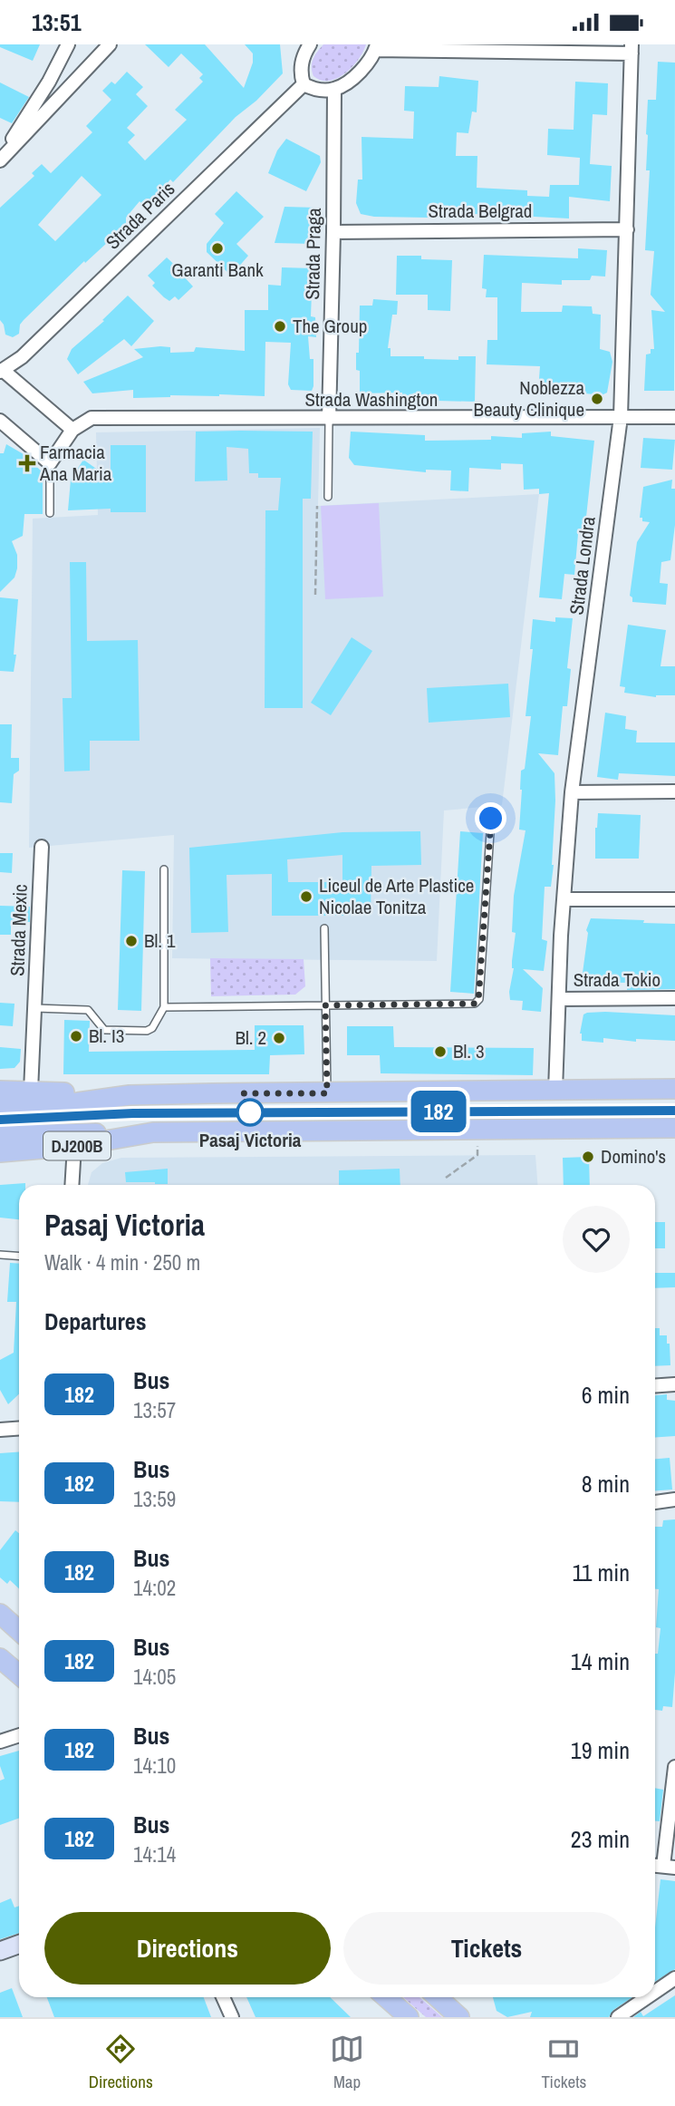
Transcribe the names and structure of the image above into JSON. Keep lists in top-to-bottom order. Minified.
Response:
{"streets":{"main road":["DJ200B"],"street":["Strada Belgrad","Strada Paris","Strada Praga","Strada Washington","Strada Londra","Strada Mexic","Strada Tokio"]},"crossings":[["Strada Belgrad","Strada Praga"],["Strada Belgrad","Strada Londra"],["Strada Praga","Strada Washington"],["Strada Washington","Strada Londra"],["Strada Londra","Strada Tokio"],["Strada Londra","DJ200B"],["Strada Mexic","DJ200B"]],"places":{"other":["Garanti Bank","The Group","Noblezza Beauty Clinique","Liceul de Arte Plastice Nicolae Tonitza","Bl. 1","Bl. I3","Bl. 2","Bl. 3","Pasaj Victoria","Domino's"],"health":["Farmacia Ana Maria"]},"lines":["bus line 182"],"page":{"status":"13:51","on_map":"182","heading":[["Pasaj Victoria","Walk · 4 min · 250 m"],"Departures"],"list":[{"mark":"182","name":"Bus","note":"13:57","value":"6 min"},{"mark":"182","name":"Bus","note":"13:59","value":"8 min"},{"mark":"182","name":"Bus","note":"14:02","value":"11 min"},{"mark":"182","name":"Bus","note":"14:05","value":"14 min"},{"mark":"182","name":"Bus","note":"14:10","value":"19 min"},{"mark":"182","name":"Bus","note":"14:14","value":"23 min"}],"buttons":["Directions","Tickets"],"tabs":["Directions","Map","Tickets"]}}
